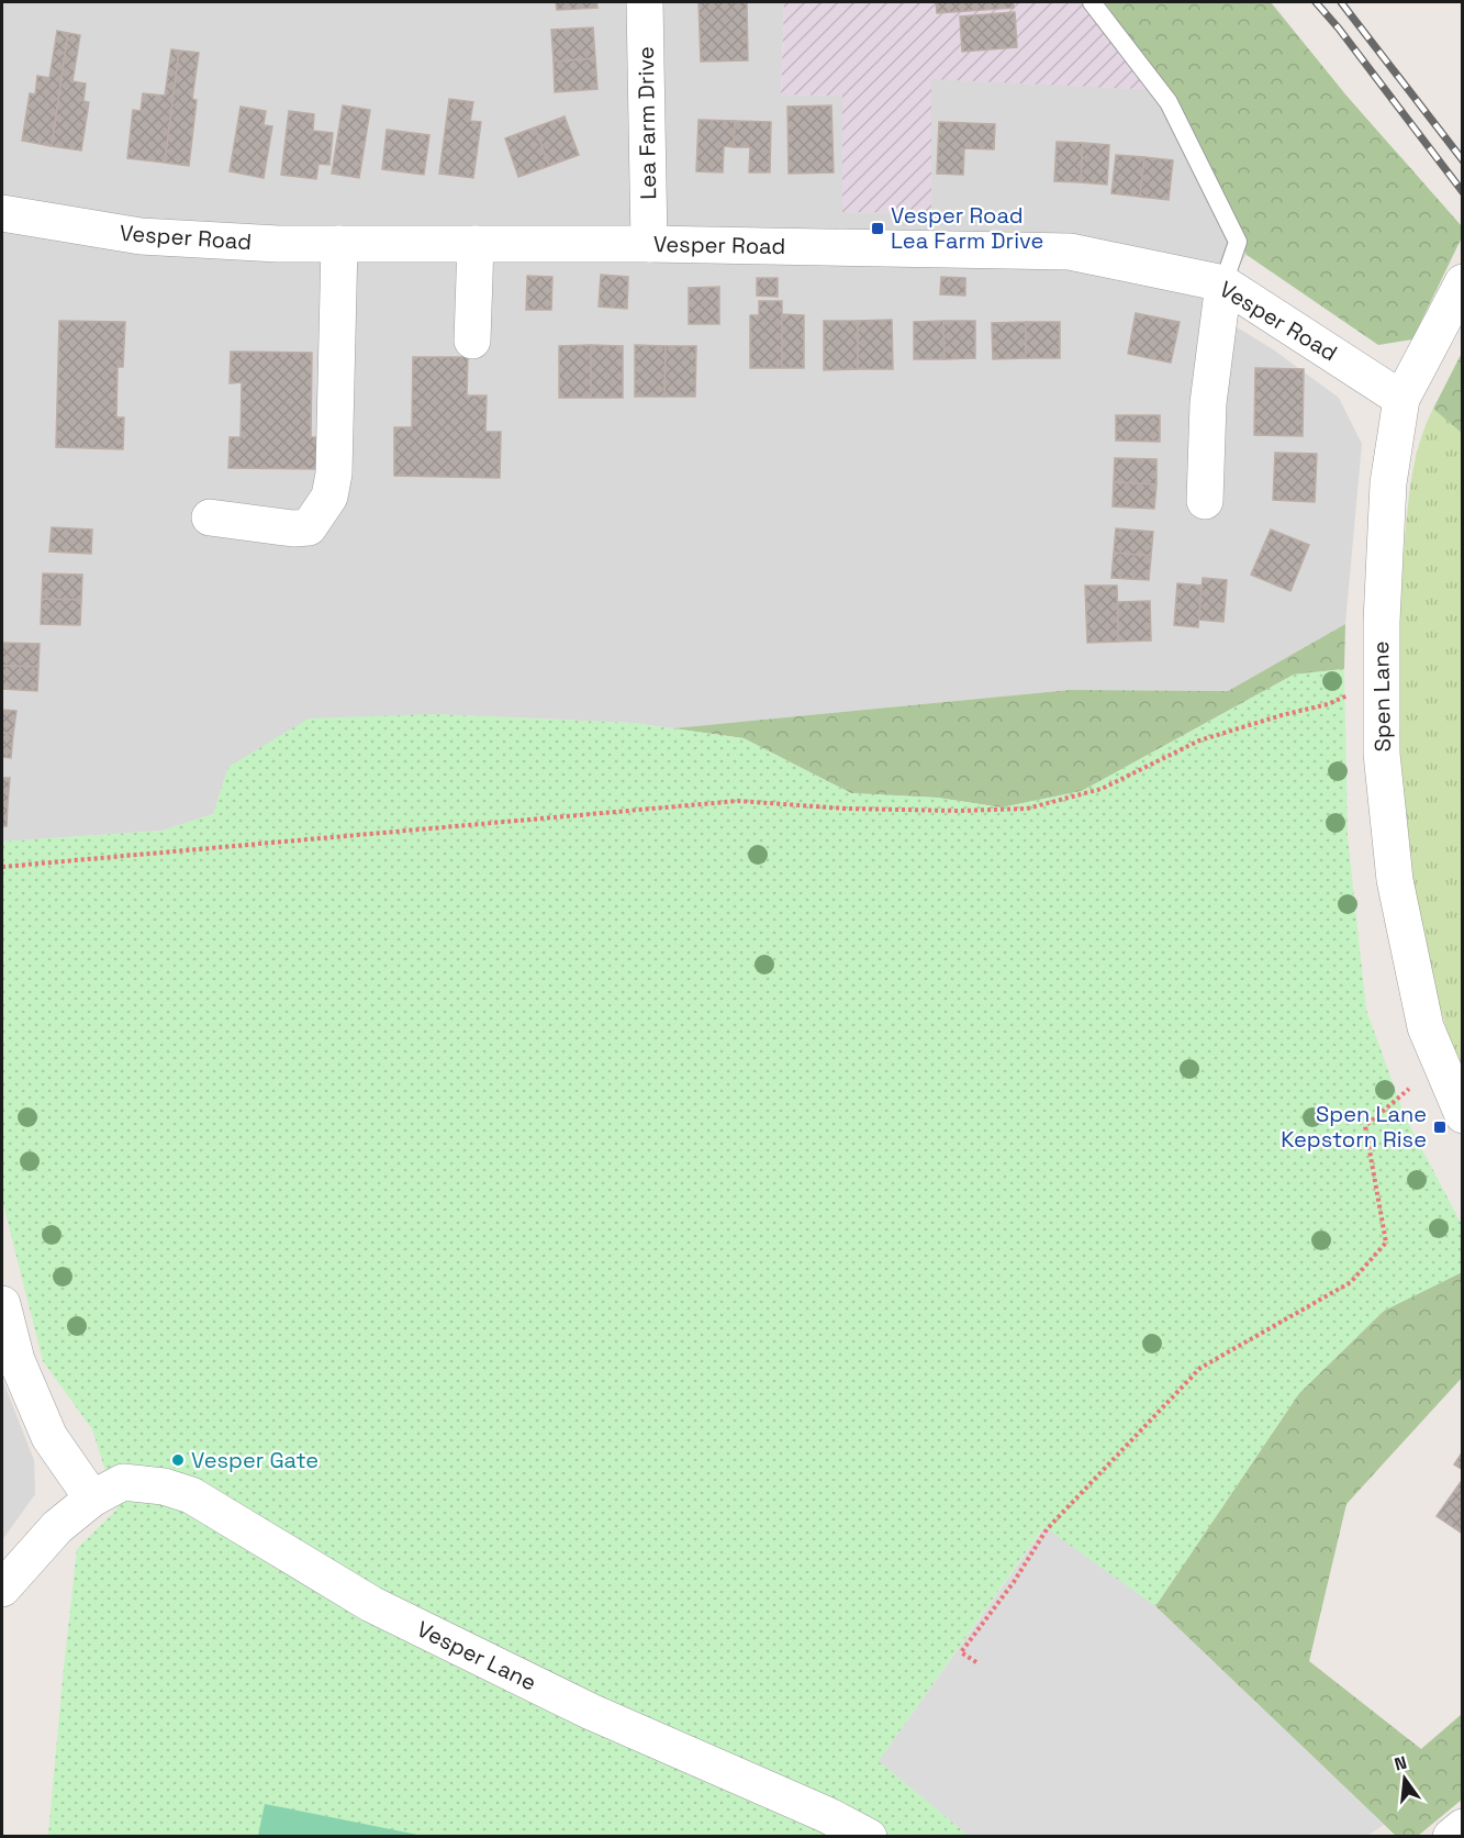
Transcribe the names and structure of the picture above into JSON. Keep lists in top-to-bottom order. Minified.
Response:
{"streets":{"street":["Lea Farm Drive","Vesper Road","Spen Lane","Vesper Lane"]},"crossings":[["Lea Farm Drive","Vesper Road"],["Vesper Road","Spen Lane"]],"places":{"transit":["Vesper Road Lea Farm Drive","Spen Lane Kepstorn Rise"],"other":["Vesper Gate"]},"north":"top"}
